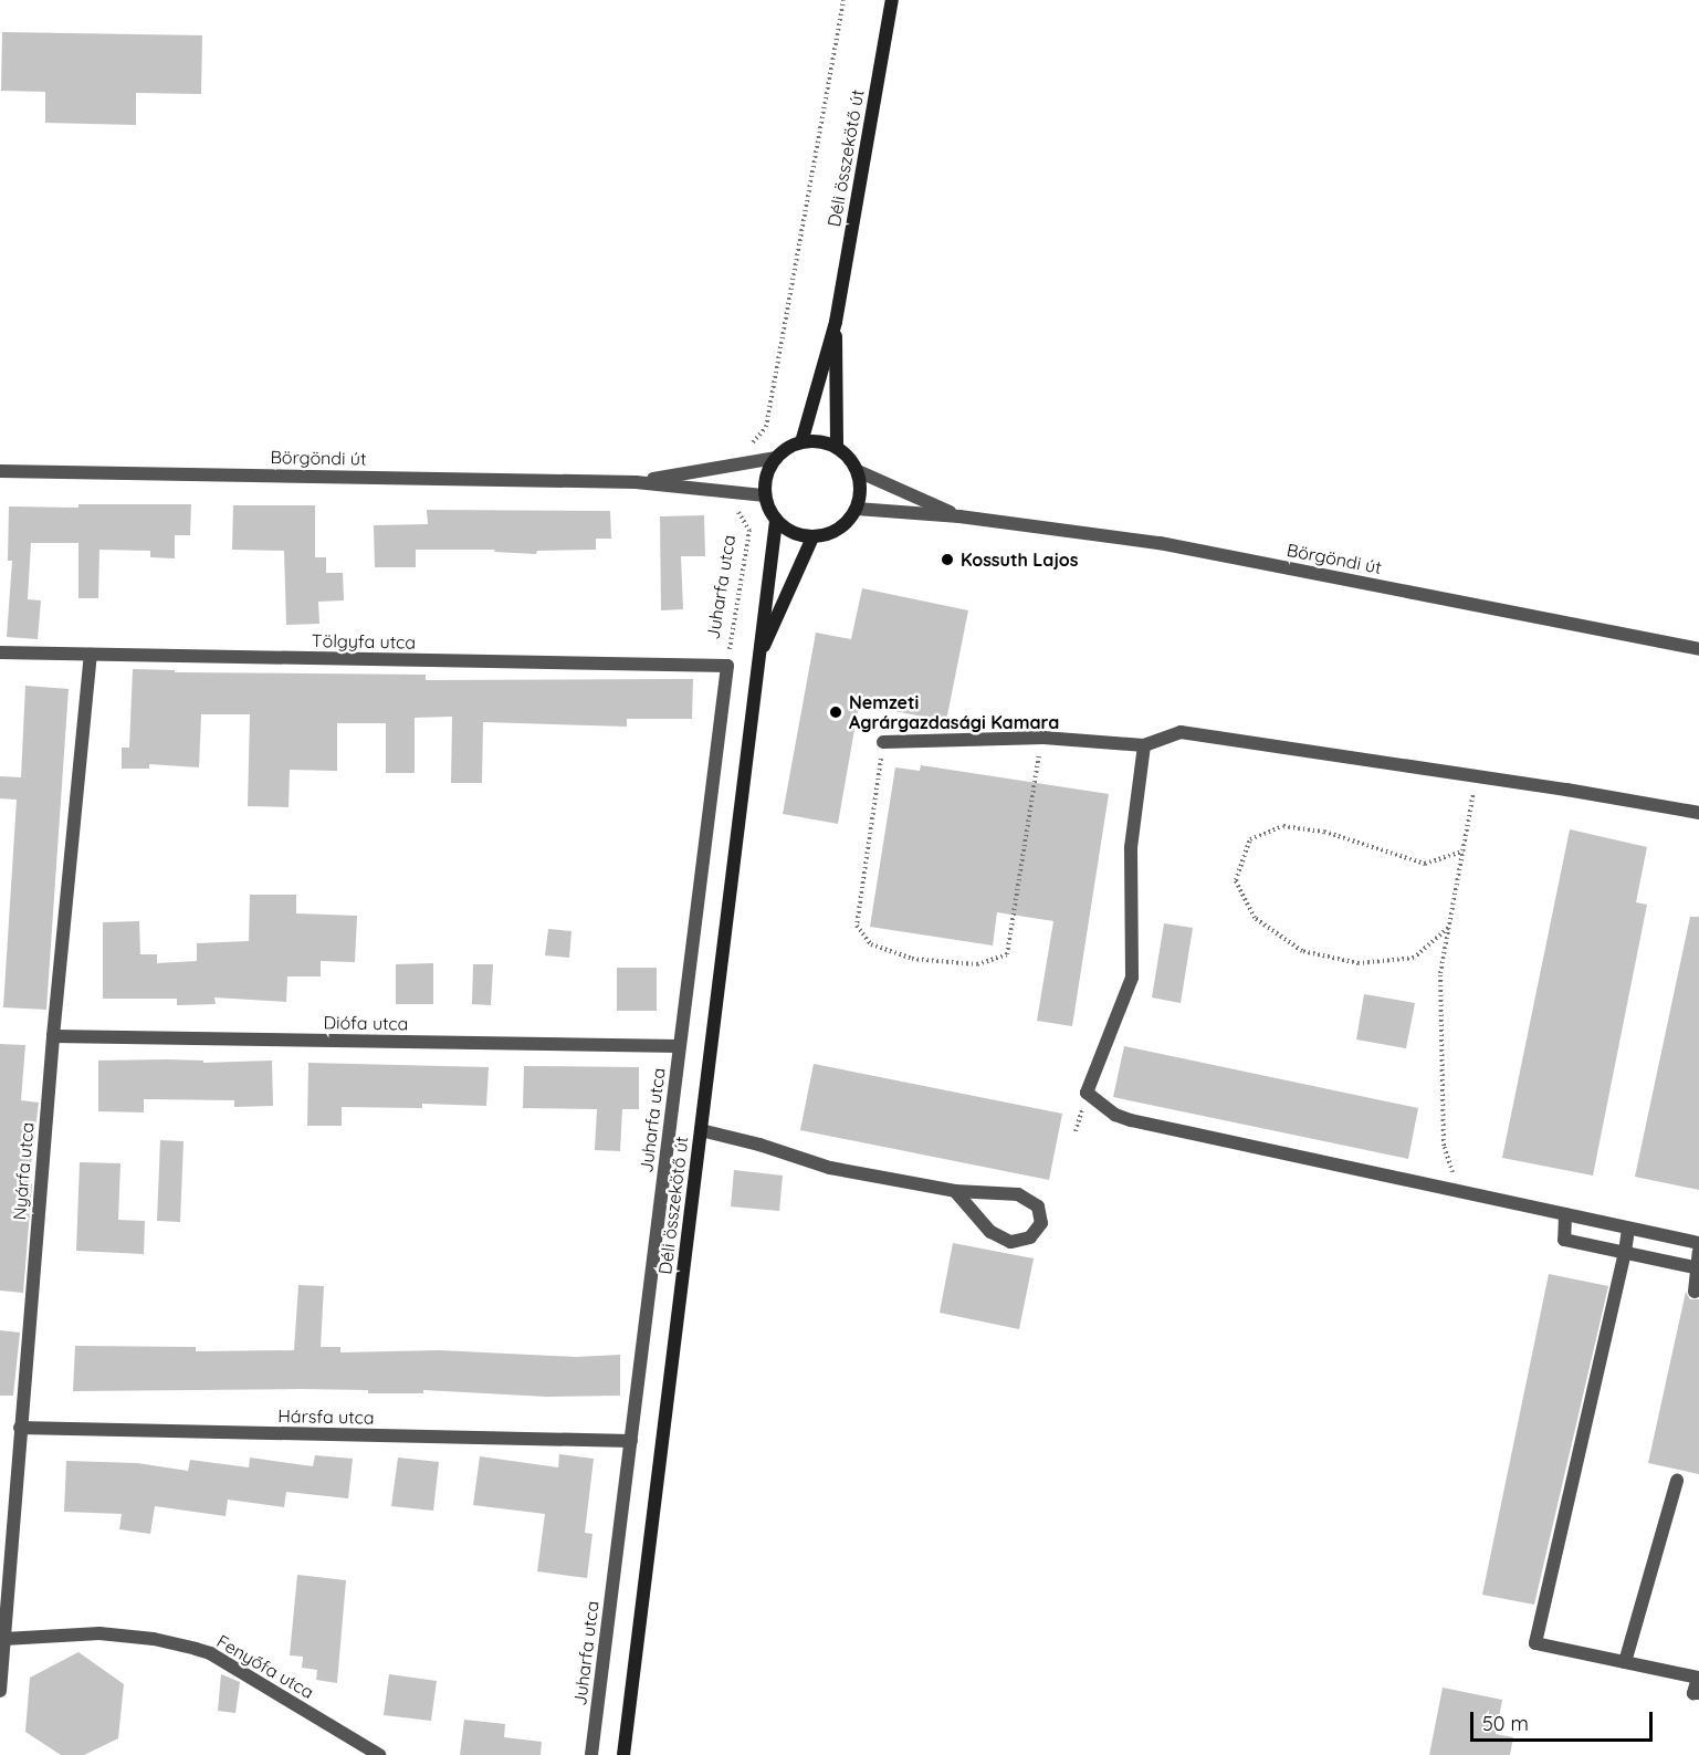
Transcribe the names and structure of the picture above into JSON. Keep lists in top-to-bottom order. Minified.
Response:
{"streets":{"main road":["Déli összekötő út"],"street":["Börgöndi út","Juharfa utca","Tölgyfa utca","Diófa utca","Nyárfa utca","Hársfa utca","Fenyőfa utca"]},"crossings":[["Déli összekötő út","Börgöndi út"],["Börgöndi út","Juharfa utca"],["Juharfa utca","Tölgyfa utca"],["Juharfa utca","Diófa utca"],["Juharfa utca","Hársfa utca"],["Tölgyfa utca","Nyárfa utca"],["Diófa utca","Nyárfa utca"],["Nyárfa utca","Hársfa utca"],["Nyárfa utca","Fenyőfa utca"]],"places":["Kossuth Lajos","Nemzeti Agrárgazdasági Kamara"],"scale_bar":"50 m"}
